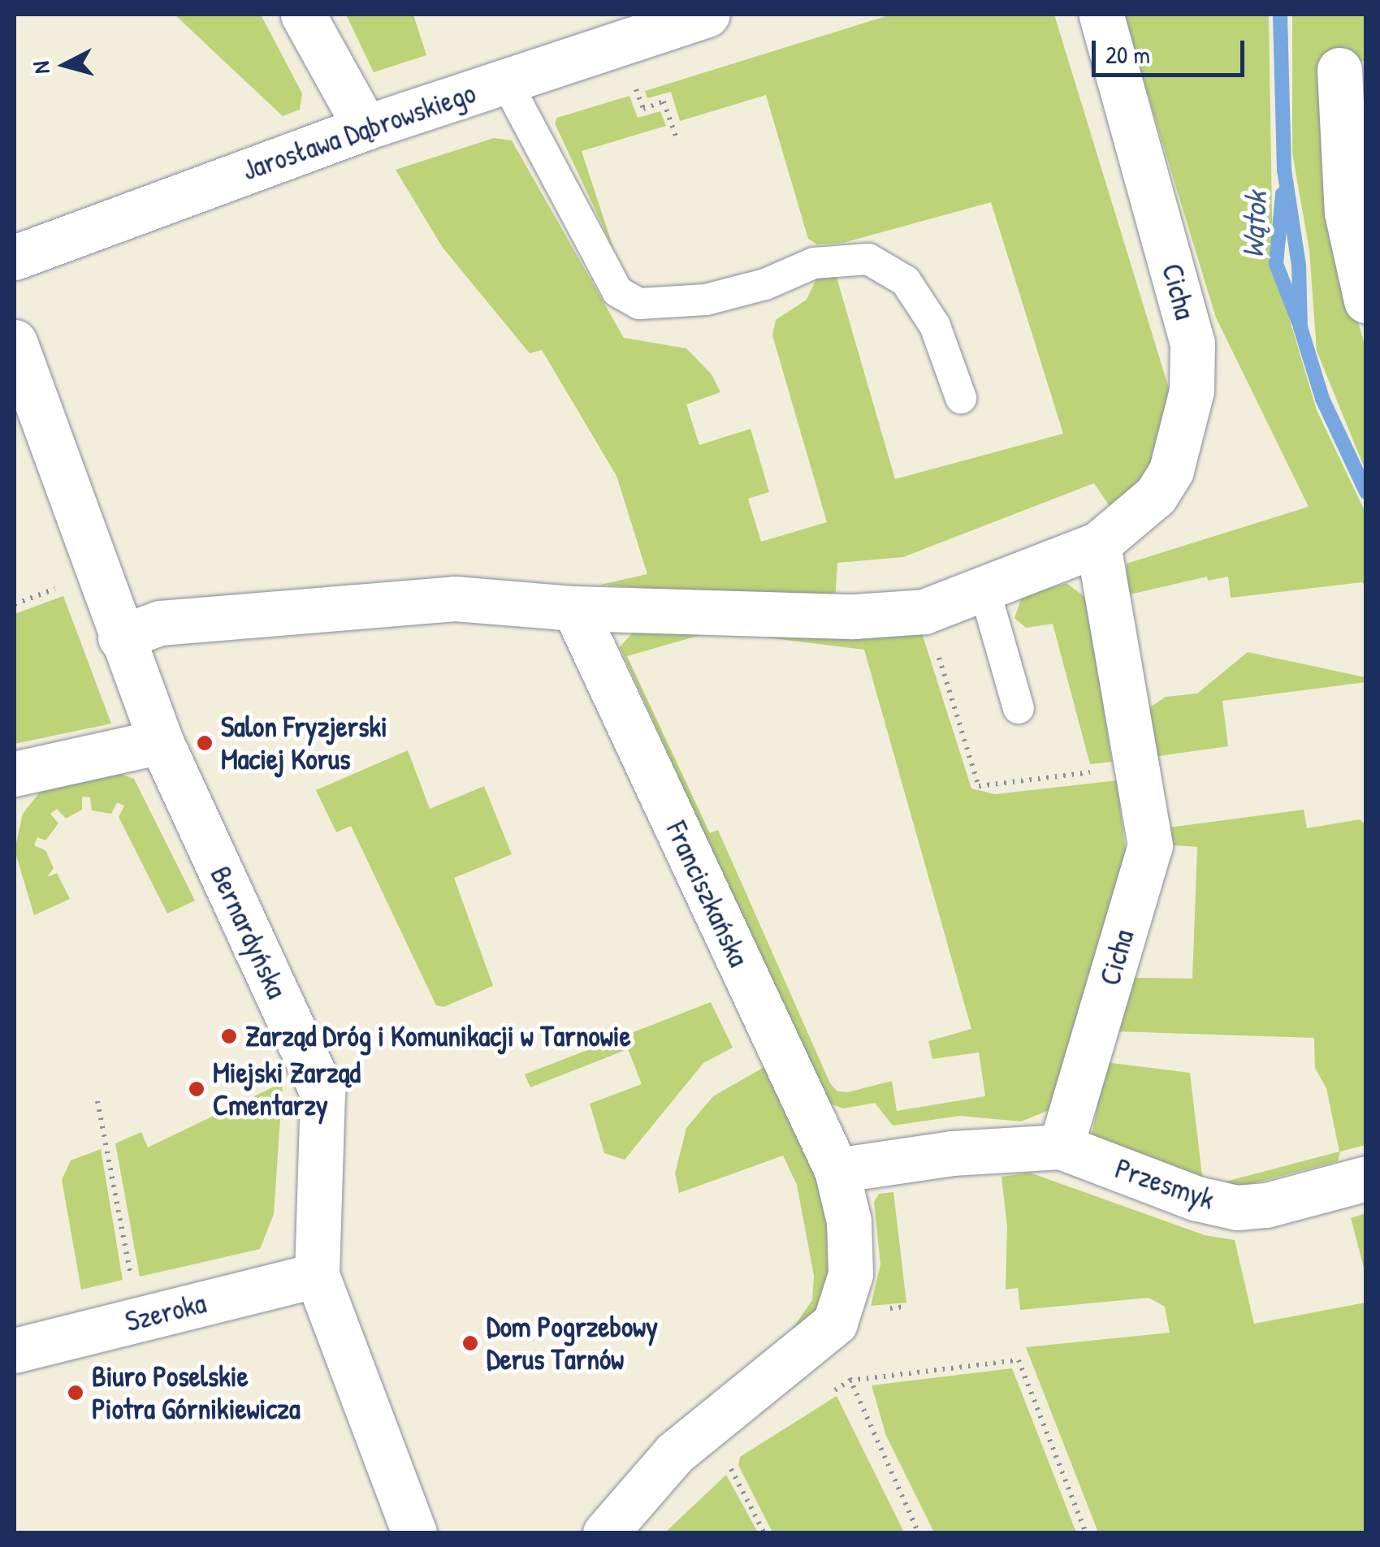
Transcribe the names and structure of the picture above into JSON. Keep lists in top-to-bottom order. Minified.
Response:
{"streets":{"street":["Jarosława Dąbrowskiego","Cicha","Franciszkańska","Bernardyńska","Przesmyk","Szeroka"]},"crossings":[["Cicha","Franciszkańska"],["Cicha","Przesmyk"],["Bernardyńska","Szeroka"]],"water":["Wątok"],"places":["Salon Fryzjerski Maciej Korus","Zarząd Dróg i Komunikacji w Tarnowie","Miejski Zarząd Cmentarzy","Dom Pogrzebowy Derus Tarnów","Biuro Poselskie Piotra Górnikiewicza"],"scale_bar":"20 m","north":"left"}
